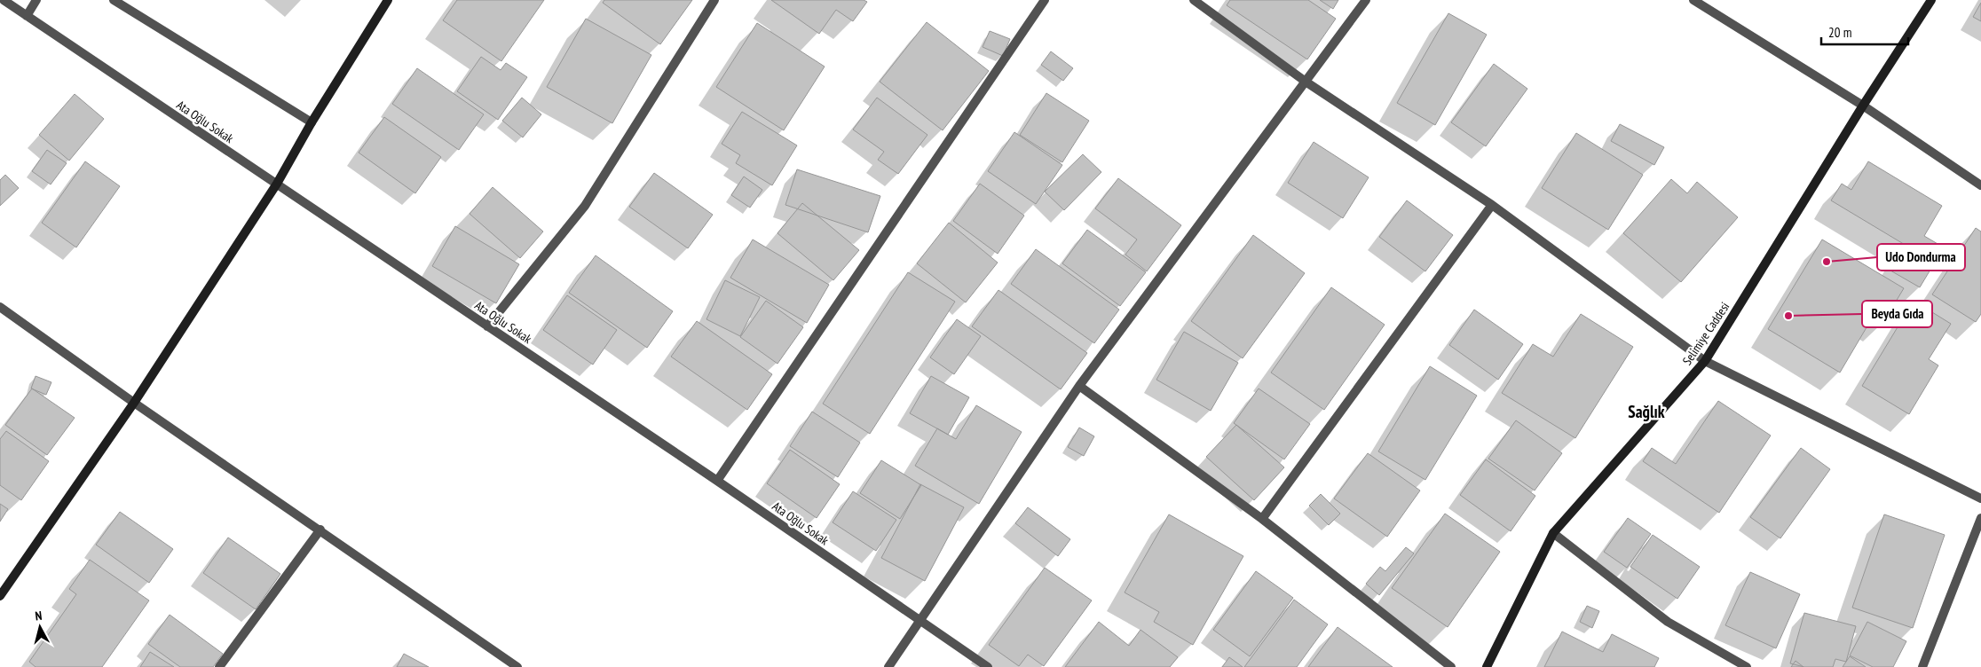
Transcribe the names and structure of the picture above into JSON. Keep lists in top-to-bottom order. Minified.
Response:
{"streets":{"street":["Ata Oğlu Sokak","Selimiye Caddesi"]},"districts":["Sağlık"],"places":["Udo Dondurma","Beyda Gıda"],"scale_bar":"20 m","north":"top"}
